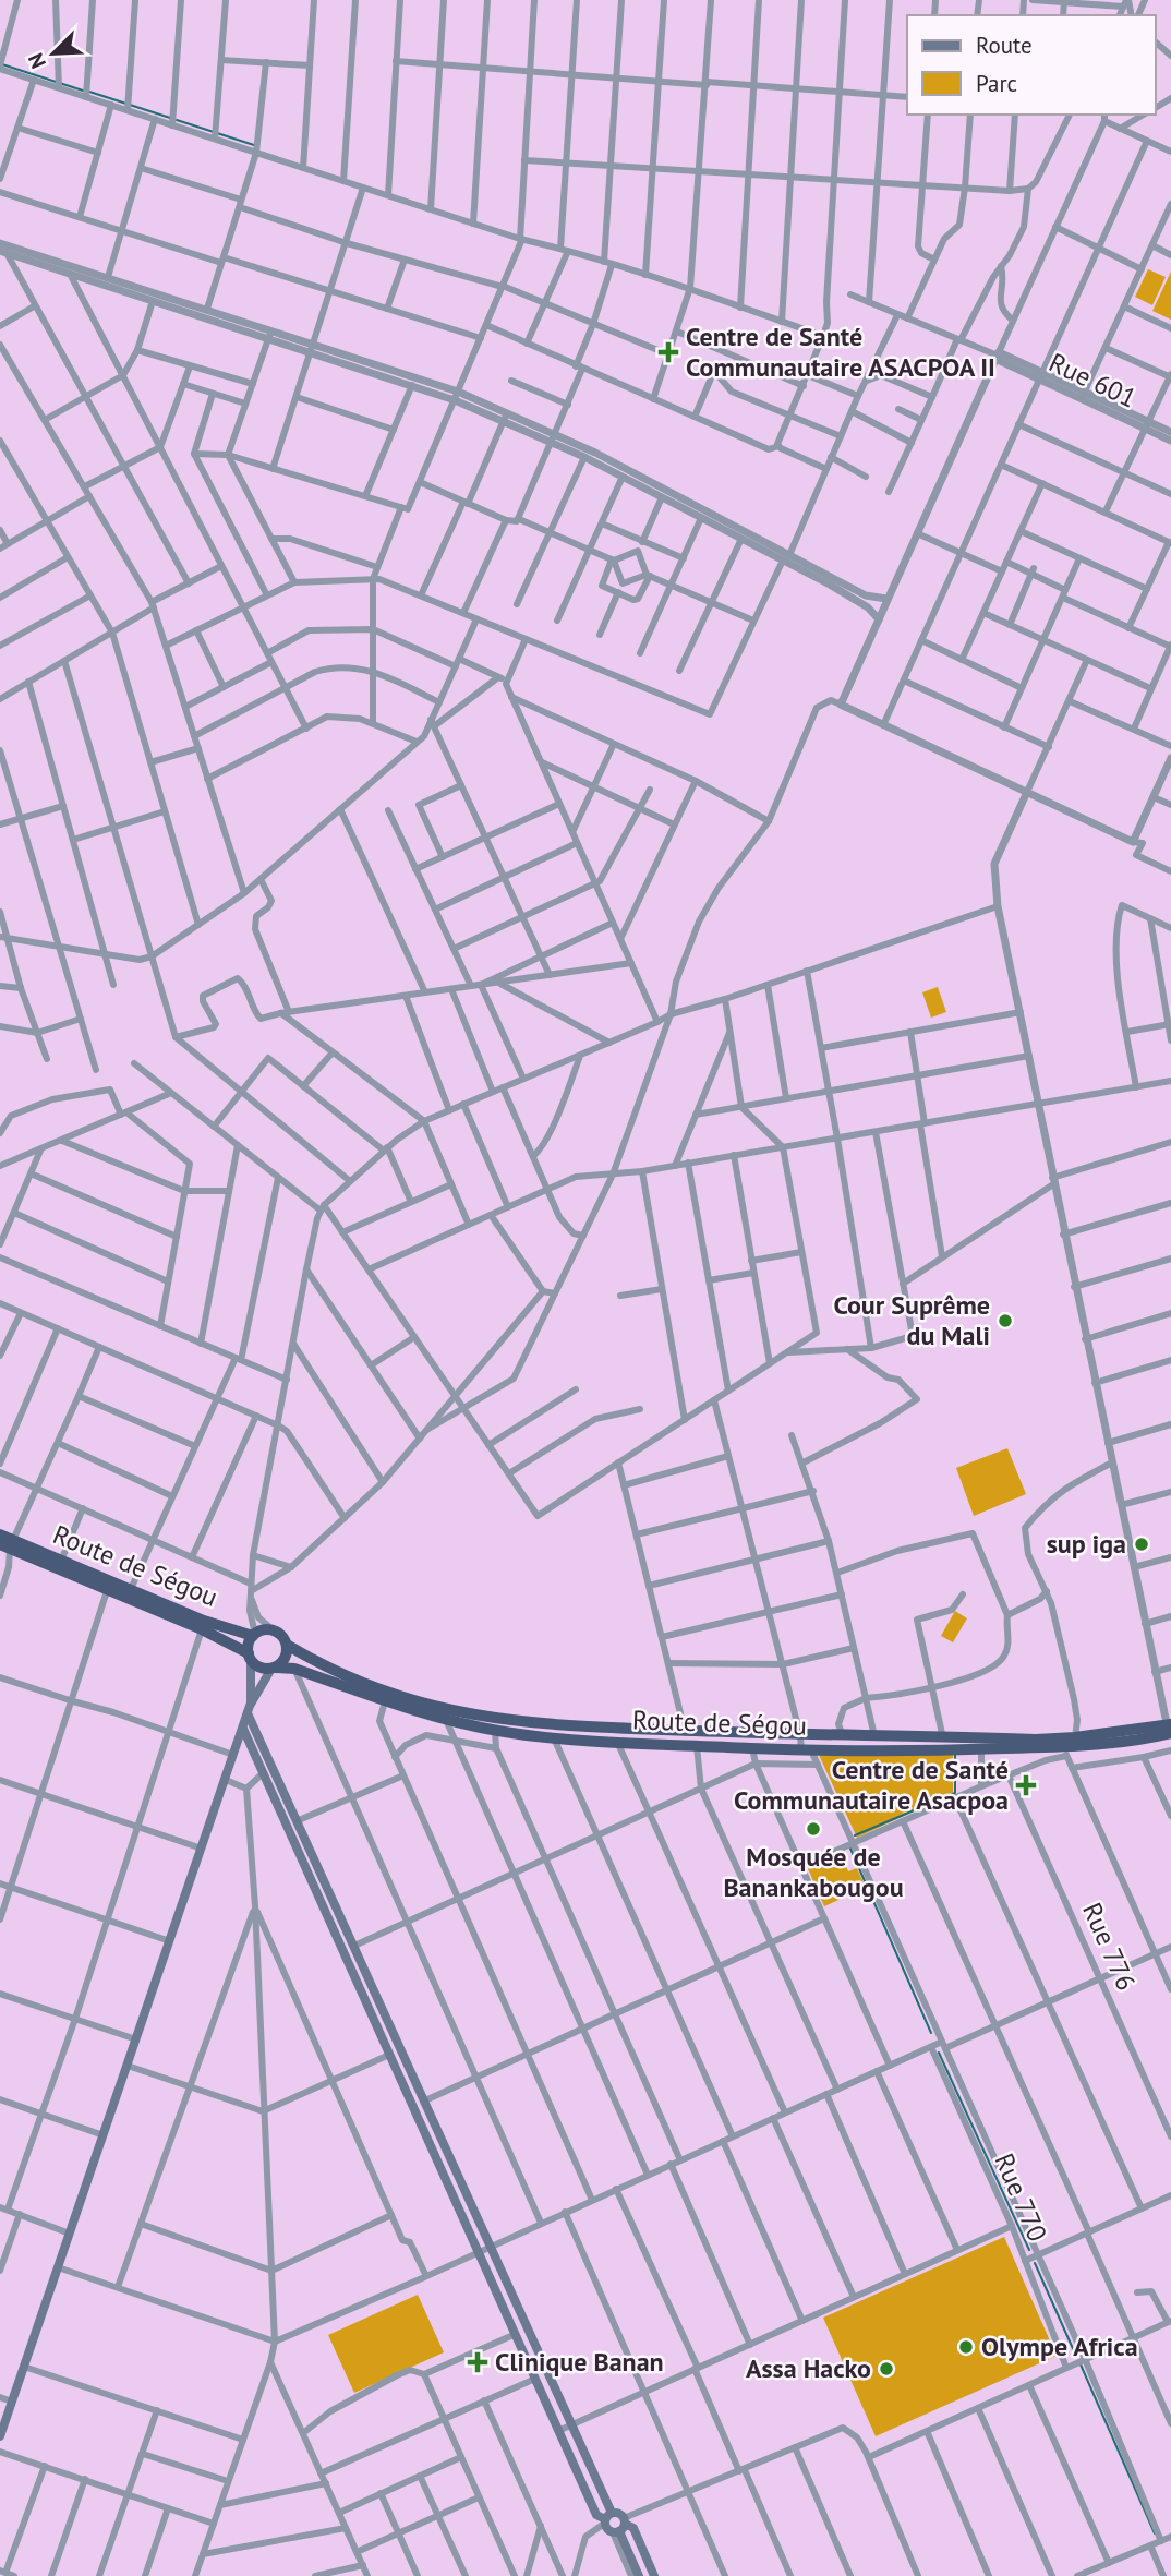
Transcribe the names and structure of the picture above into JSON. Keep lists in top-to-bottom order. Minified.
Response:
{"streets":{"highway":["Route de Ségou"],"street":["Rue 601","Rue 776","Rue 770"]},"places":{"health":["Centre de Santé Communautaire ASACPOA II","Centre de Santé Communautaire Asacpoa","Clinique Banan"],"other":["Cour Suprême du Mali","sup iga","Mosquée de Banankabougou","Olympe Africa","Assa Hacko"]},"legend":["Route","Parc"],"north":"bottom left"}
